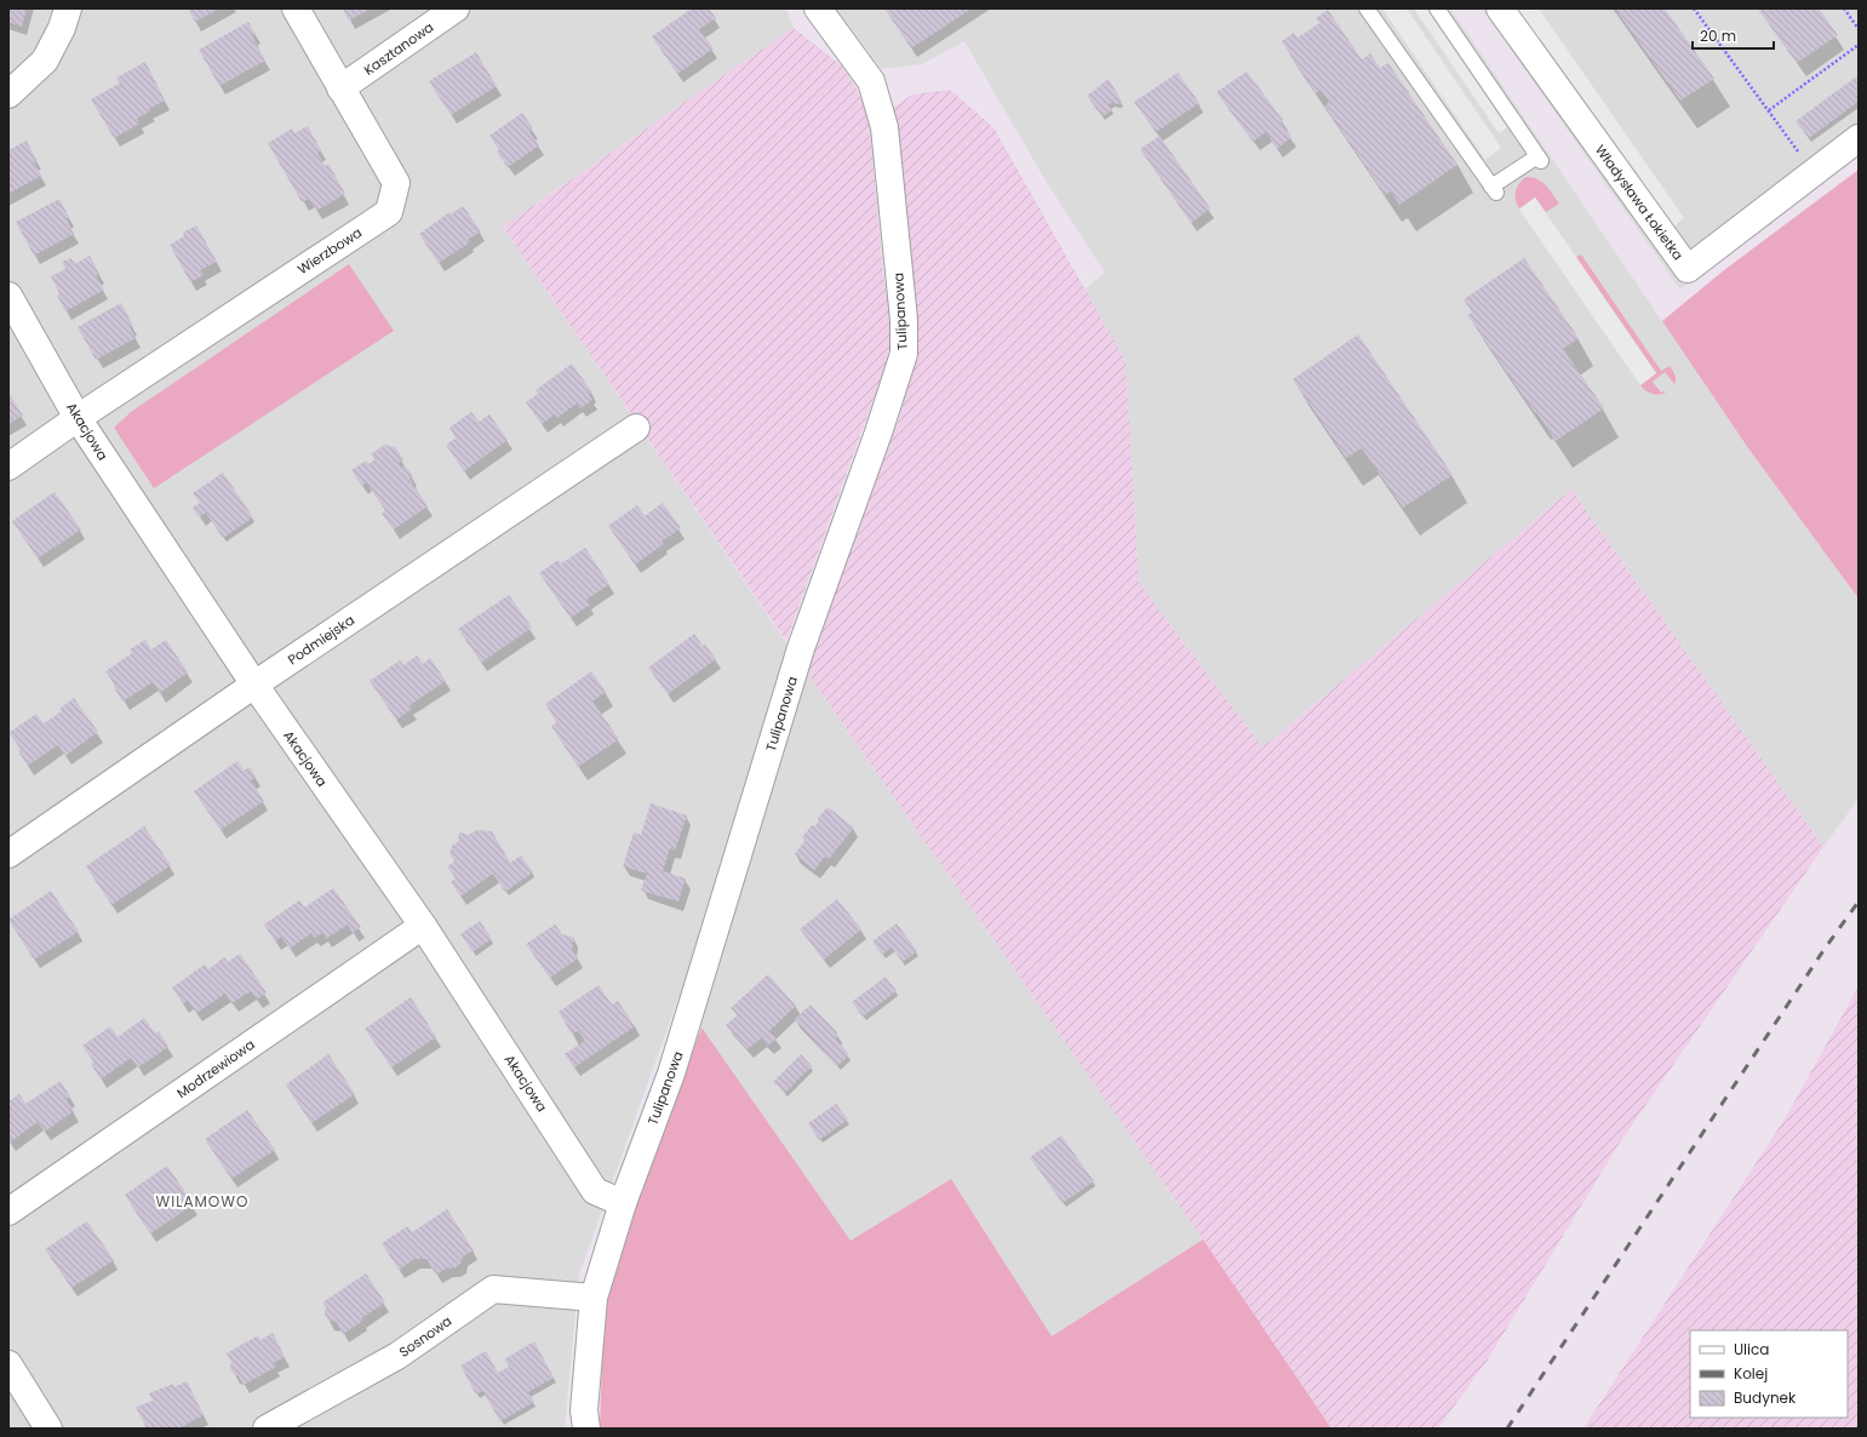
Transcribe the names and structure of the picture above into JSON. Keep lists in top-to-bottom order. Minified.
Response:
{"streets":{"street":["Kasztanowa","Władysława Łokietka","Wierzbowa","Tulipanowa","Akacjowa","Podmiejska","Modrzewiowa","Sosnowa"]},"crossings":[["Kasztanowa","Wierzbowa"],["Wierzbowa","Akacjowa"],["Tulipanowa","Akacjowa"],["Tulipanowa","Sosnowa"],["Akacjowa","Podmiejska"],["Akacjowa","Modrzewiowa"]],"districts":["WILAMOWO"],"legend":["Ulica","Kolej","Budynek"],"scale_bar":"20 m"}
